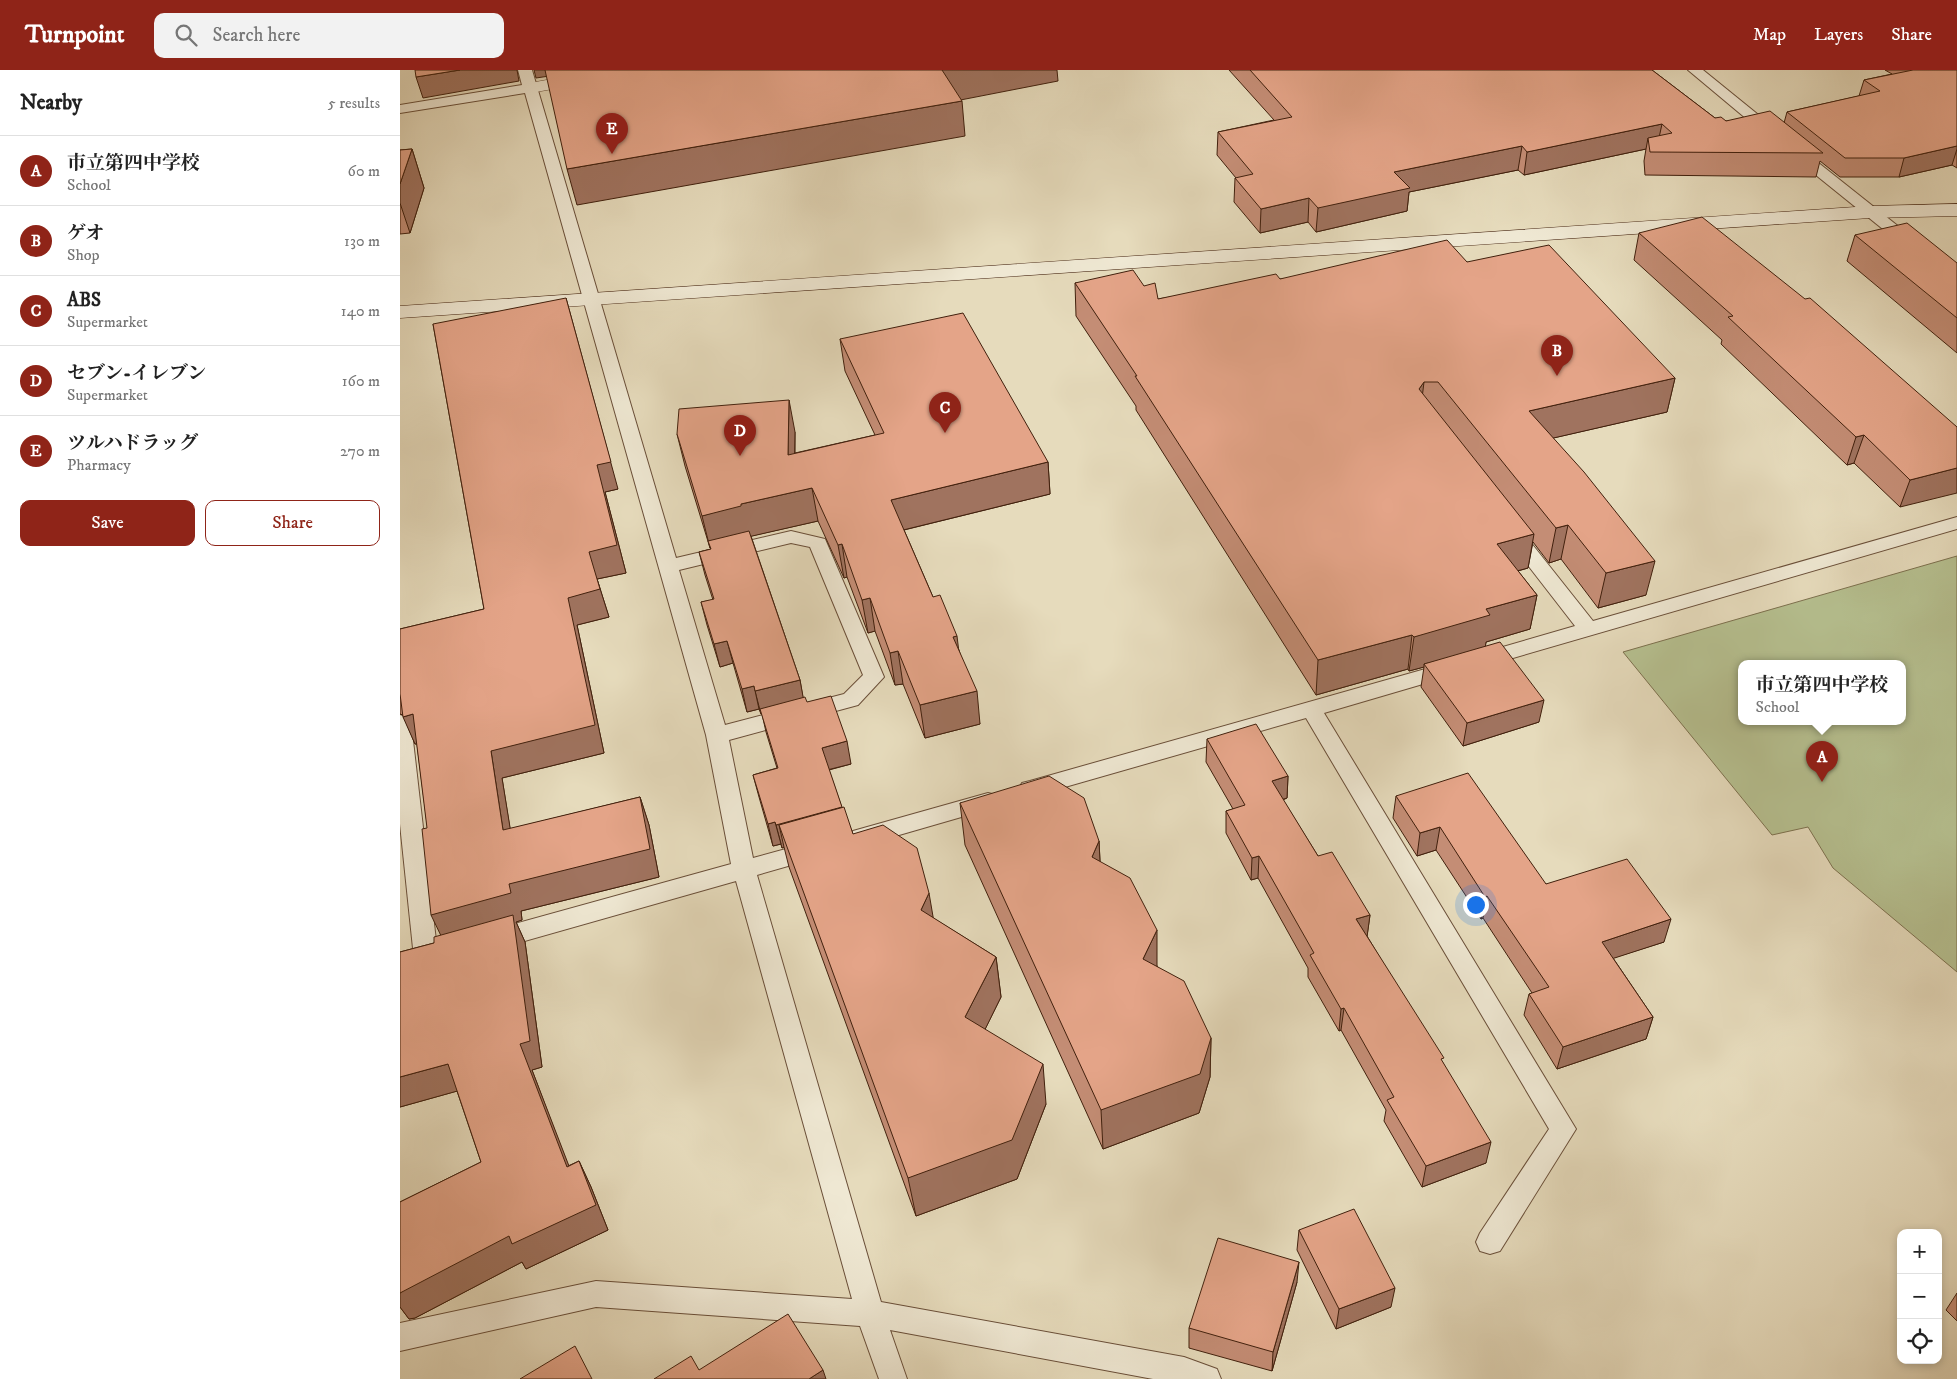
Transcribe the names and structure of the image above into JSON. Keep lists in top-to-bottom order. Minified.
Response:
{"page":{"header":"Turnpoint","search":"Search here","nav":["Map","Layers","Share"],"heading":["Nearby","5 results"],"pins":["E","B","C","D","A"],"list":[{"mark":"A","name":"市立第四中学校","note":"School","value":"60 m"},{"mark":"B","name":"ゲオ","note":"Shop","value":"130 m"},{"mark":"C","name":"ABS","note":"Supermarket","value":"140 m"},{"mark":"D","name":"セブン-イレブン","note":"Supermarket","value":"160 m"},{"mark":"E","name":"ツルハドラッグ","note":"Pharmacy","value":"270 m"}],"buttons":["Save","Share"],"popup":["市立第四中学校","School"],"map_buttons":["+","−"]}}
